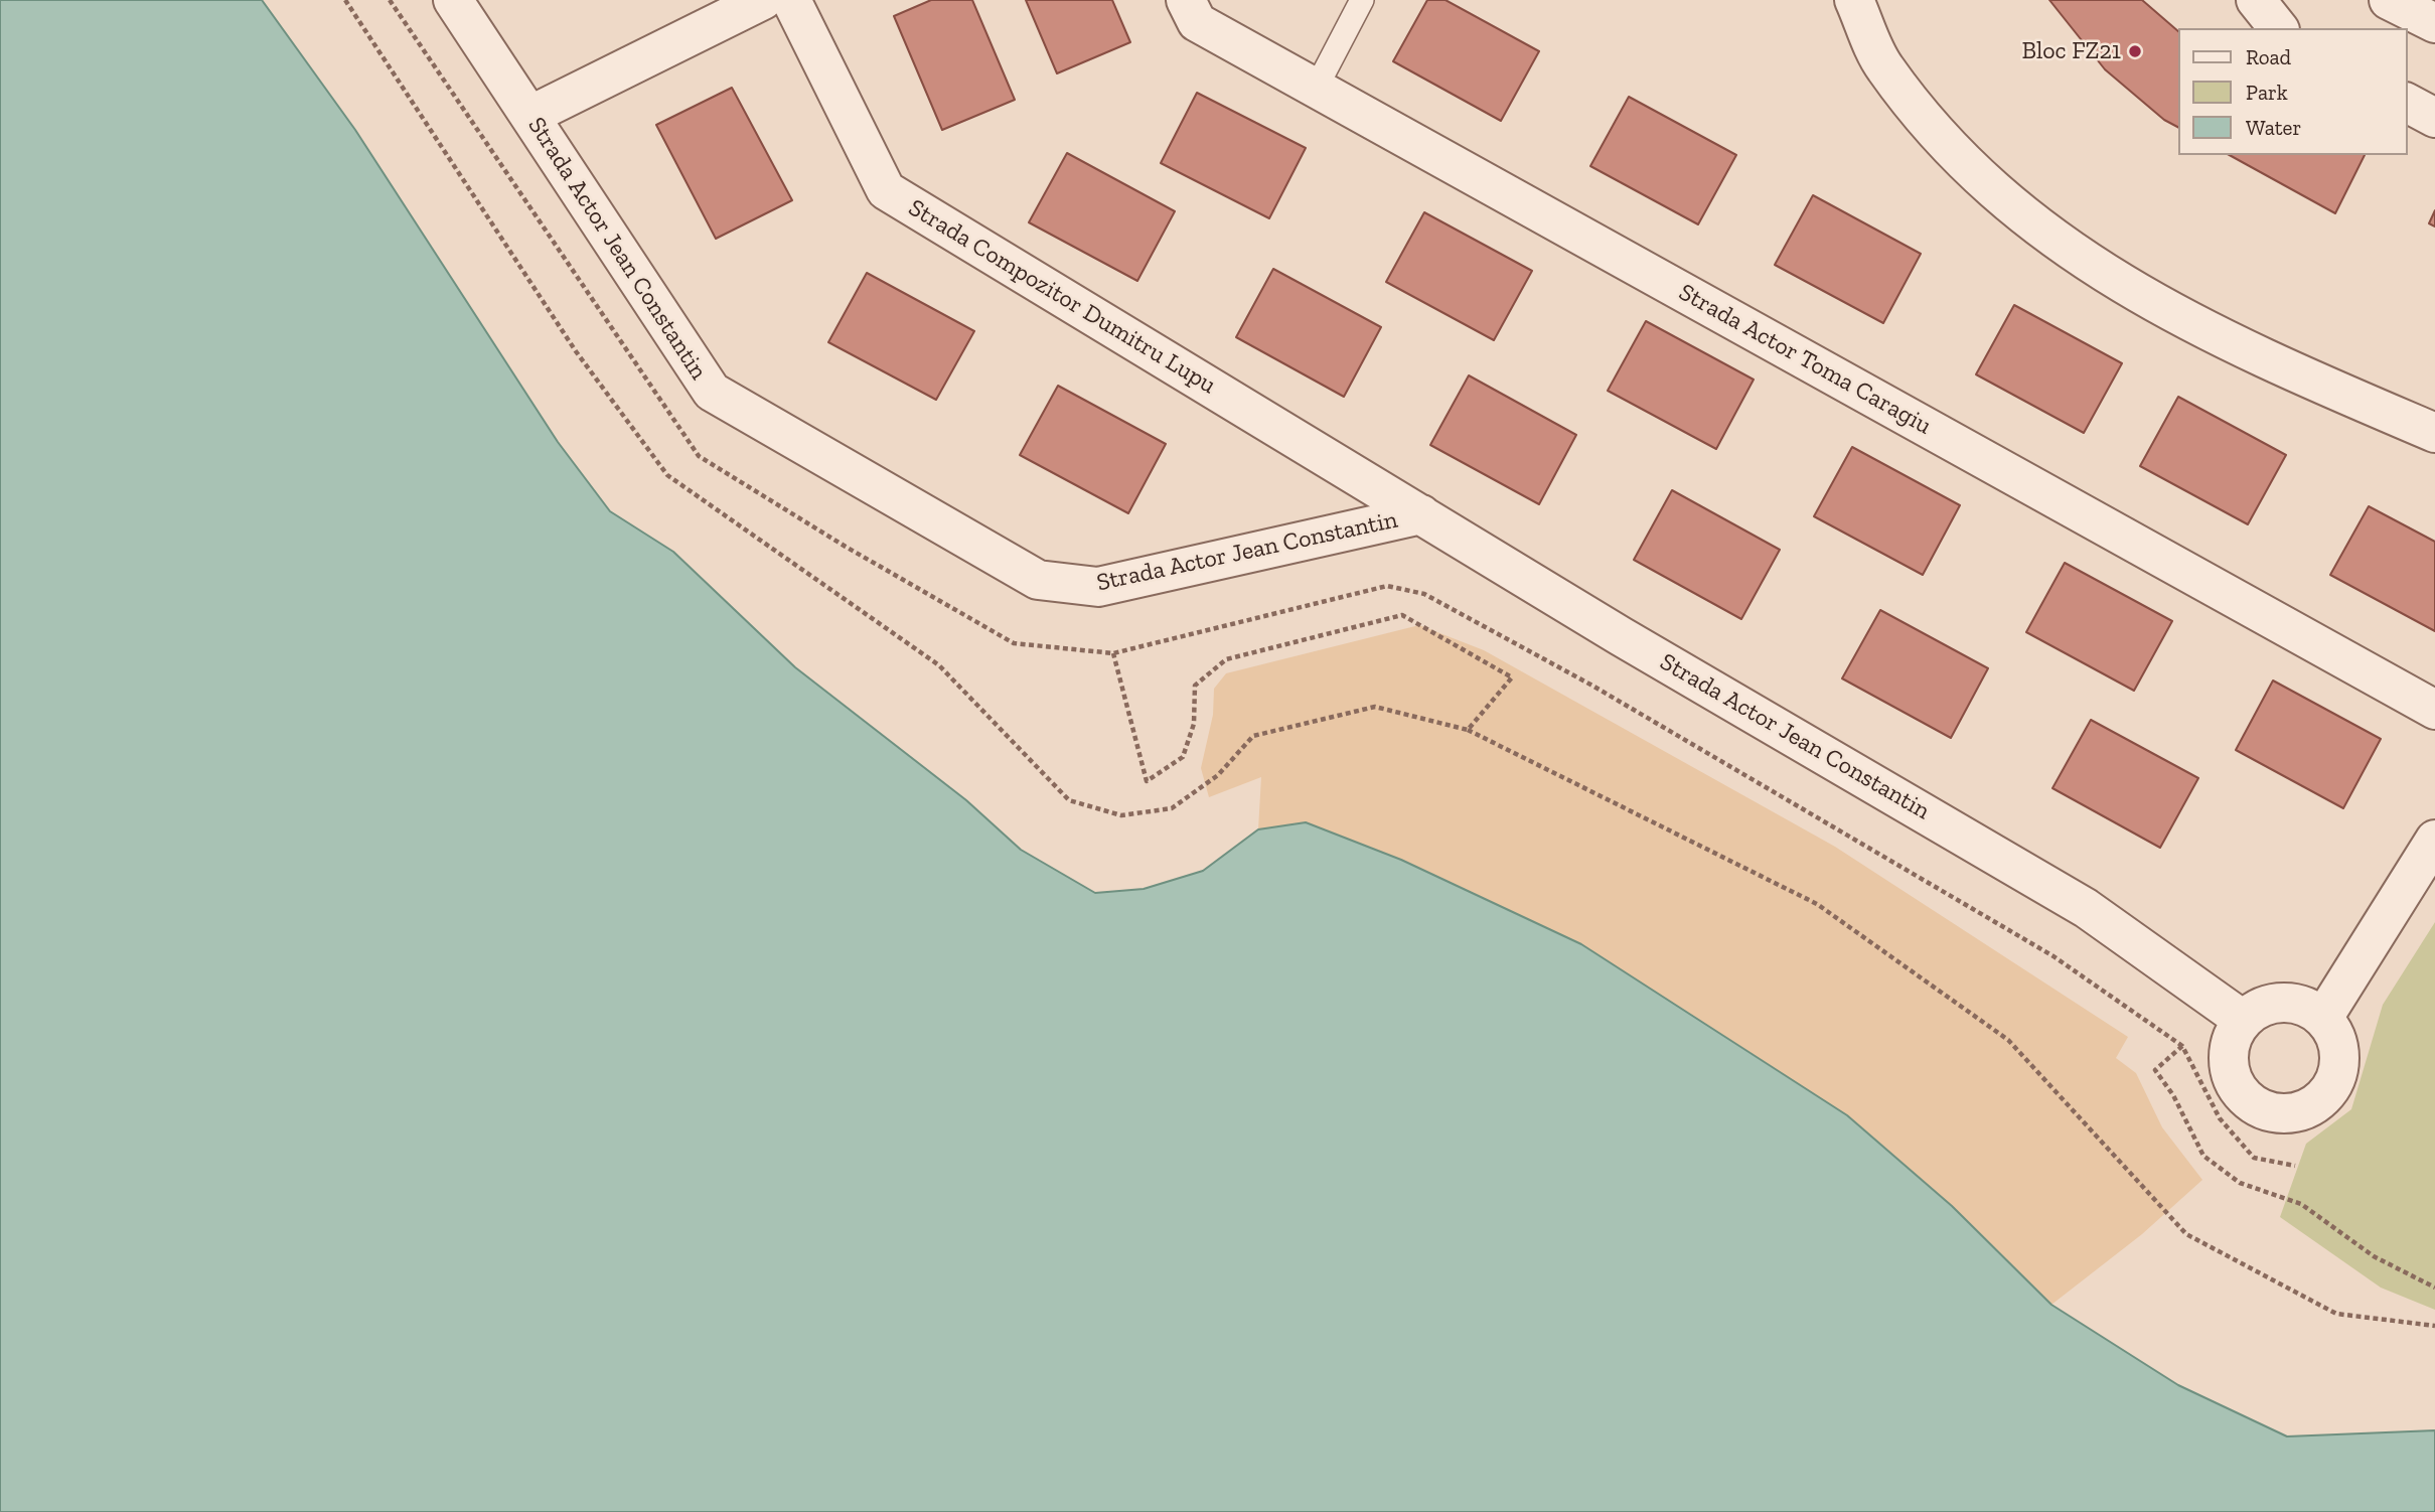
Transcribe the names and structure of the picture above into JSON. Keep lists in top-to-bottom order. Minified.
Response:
{"streets":{"street":["Strada Actor Jean Constantin","Strada Compozitor Dumitru Lupu","Strada Actor Toma Caragiu"]},"crossings":[["Strada Actor Jean Constantin","Strada Compozitor Dumitru Lupu"]],"places":["Bloc FZ21"],"legend":["Road","Park","Water"]}
